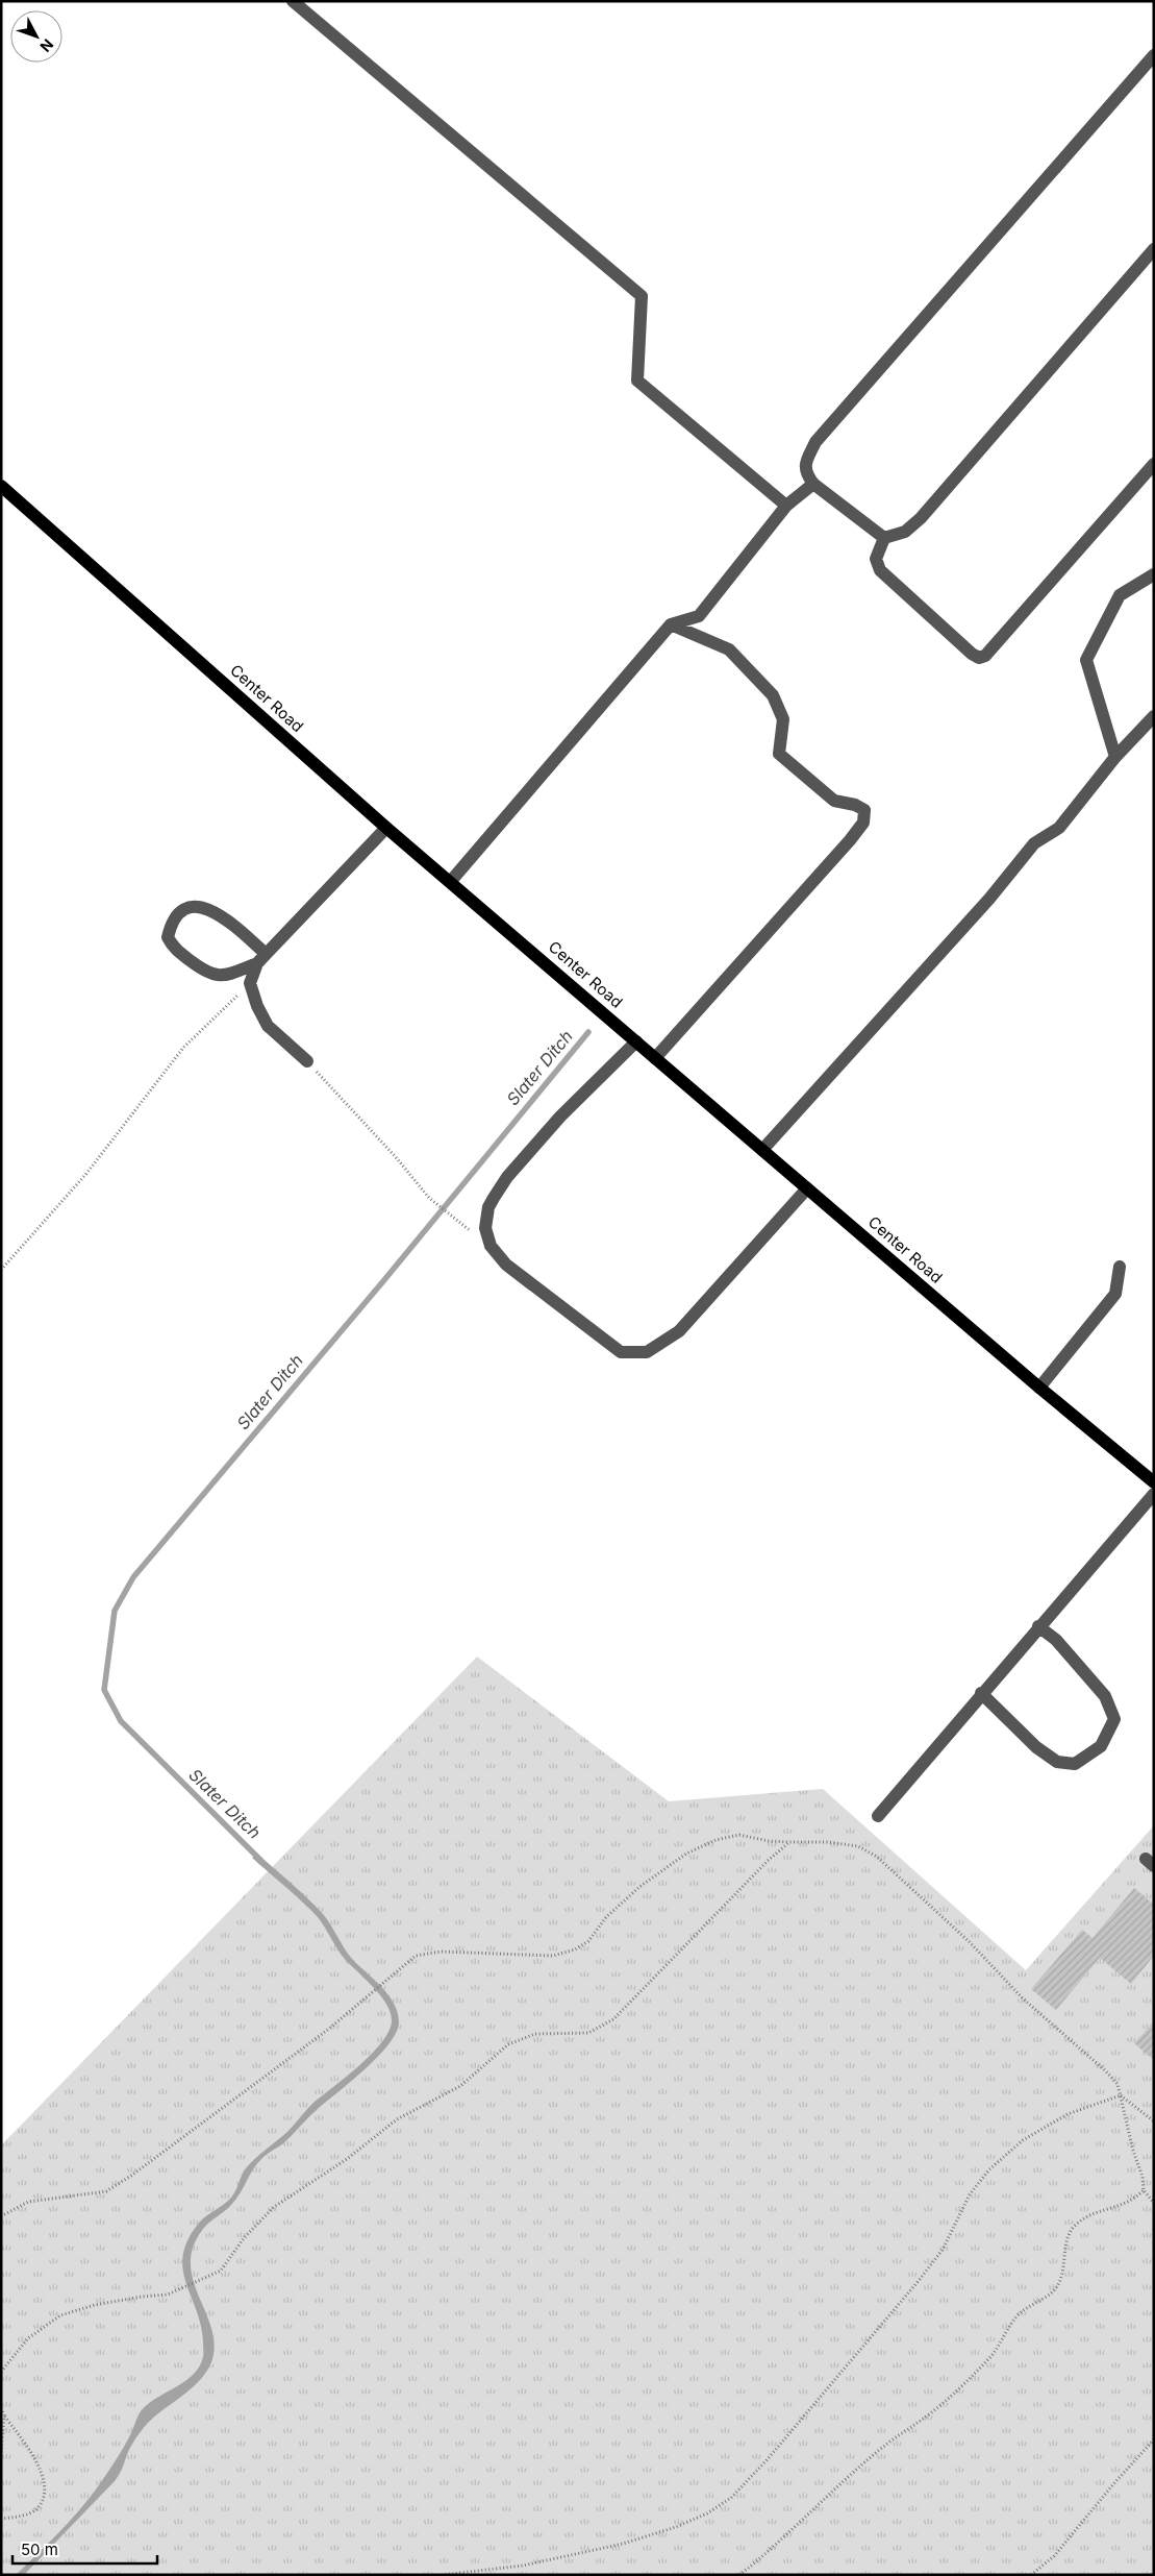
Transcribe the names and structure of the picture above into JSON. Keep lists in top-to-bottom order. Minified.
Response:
{"streets":{"main road":["Center Road"]},"water":["Slater Ditch"],"scale_bar":"50 m","north":"bottom right"}
